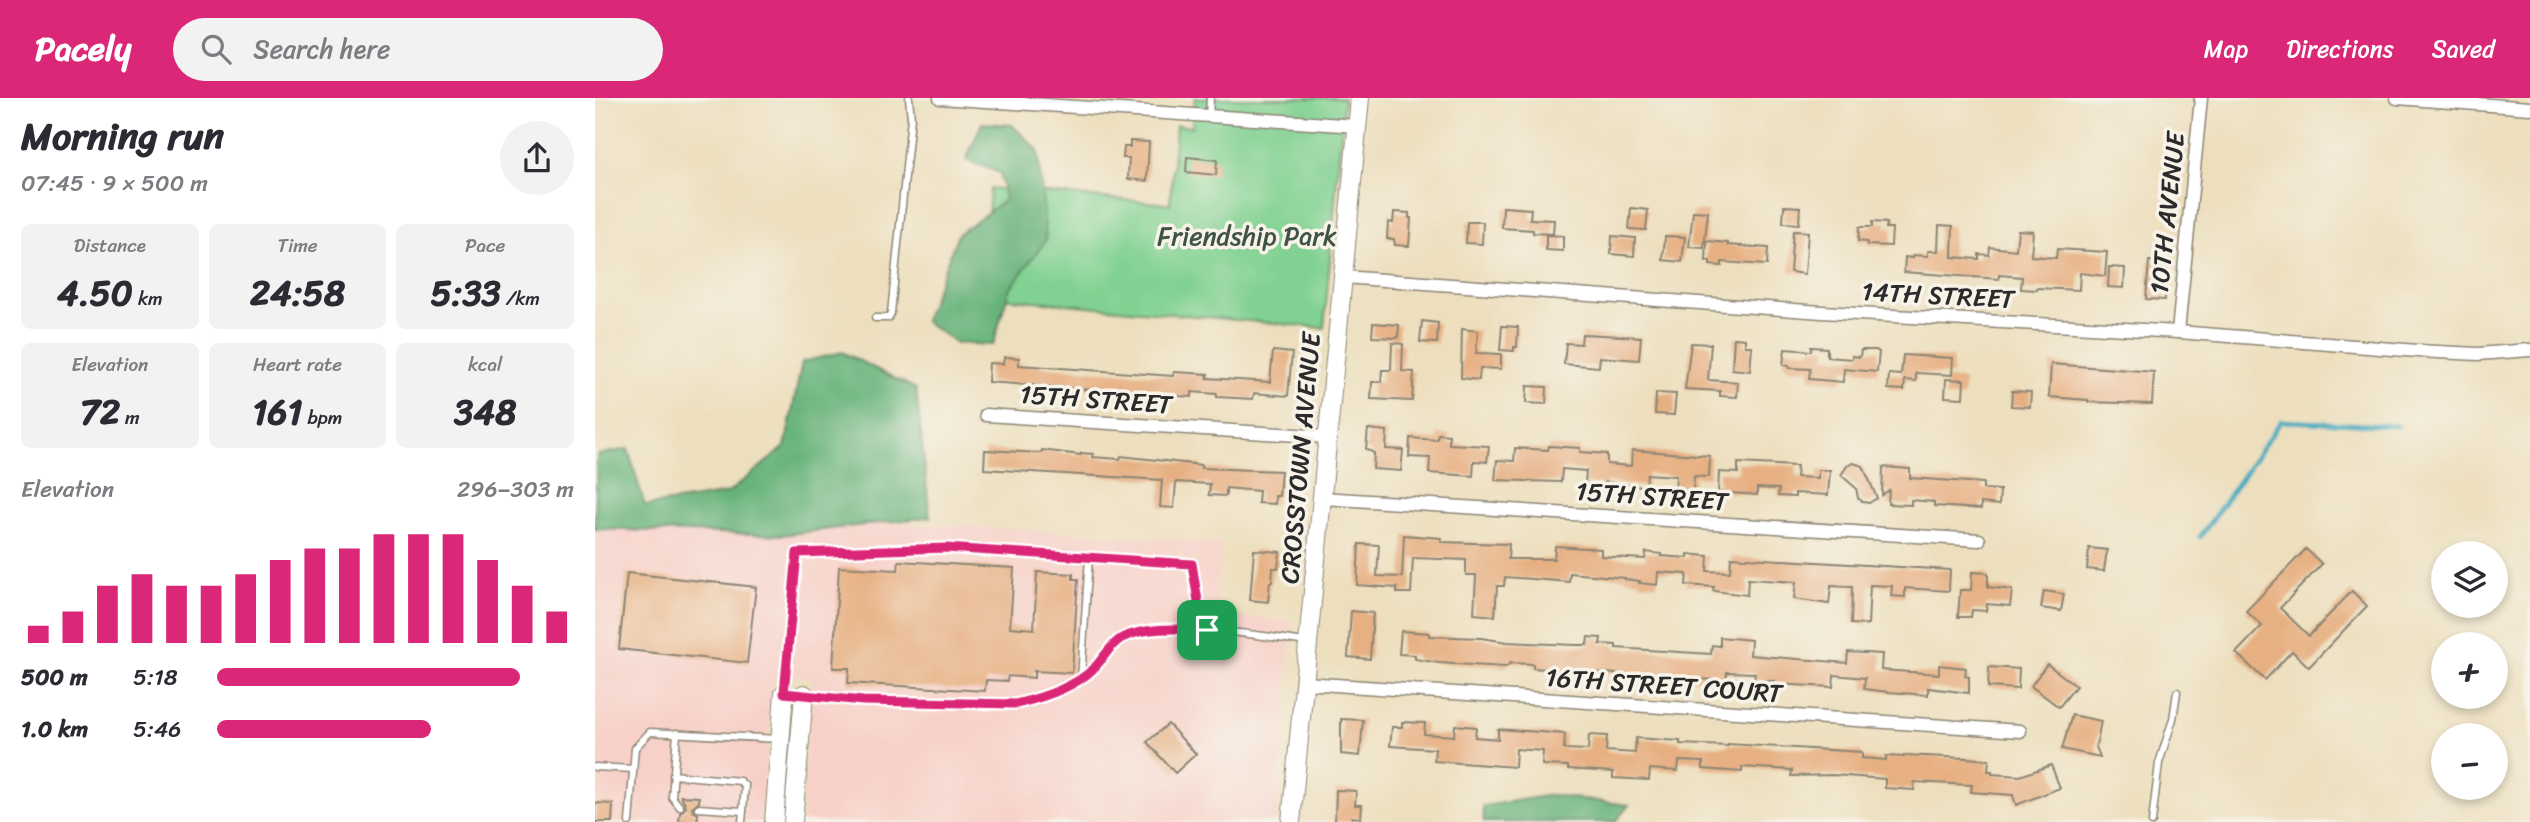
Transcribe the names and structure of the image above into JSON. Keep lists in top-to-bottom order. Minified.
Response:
{"streets":{"street":["10TH AVENUE","14TH STREET","15TH STREET","CROSSTOWN AVENUE","16TH STREET COURT"]},"crossings":[["10TH AVENUE","14TH STREET"],["14TH STREET","CROSSTOWN AVENUE"],["15TH STREET","CROSSTOWN AVENUE"],["CROSSTOWN AVENUE","16TH STREET COURT"]],"parks":["Friendship Park"],"page":{"header":"Pacely","search":"Search here","nav":["Map","Directions","Saved"],"heading":["Morning run","07:45 · 9 × 500 m"],"stats":[["Distance","4.50 km"],["Time","24:58"],["Pace","5:33 /km"],["Elevation","72 m"],["Heart rate","161 bpm"],["kcal","348"]],"chart":["Elevation","296–303 m"],"map_buttons":["+","−"],"list":[{"name":"500 m","note":"5:18"},{"name":"1.0 km","note":"5:46"}]}}
